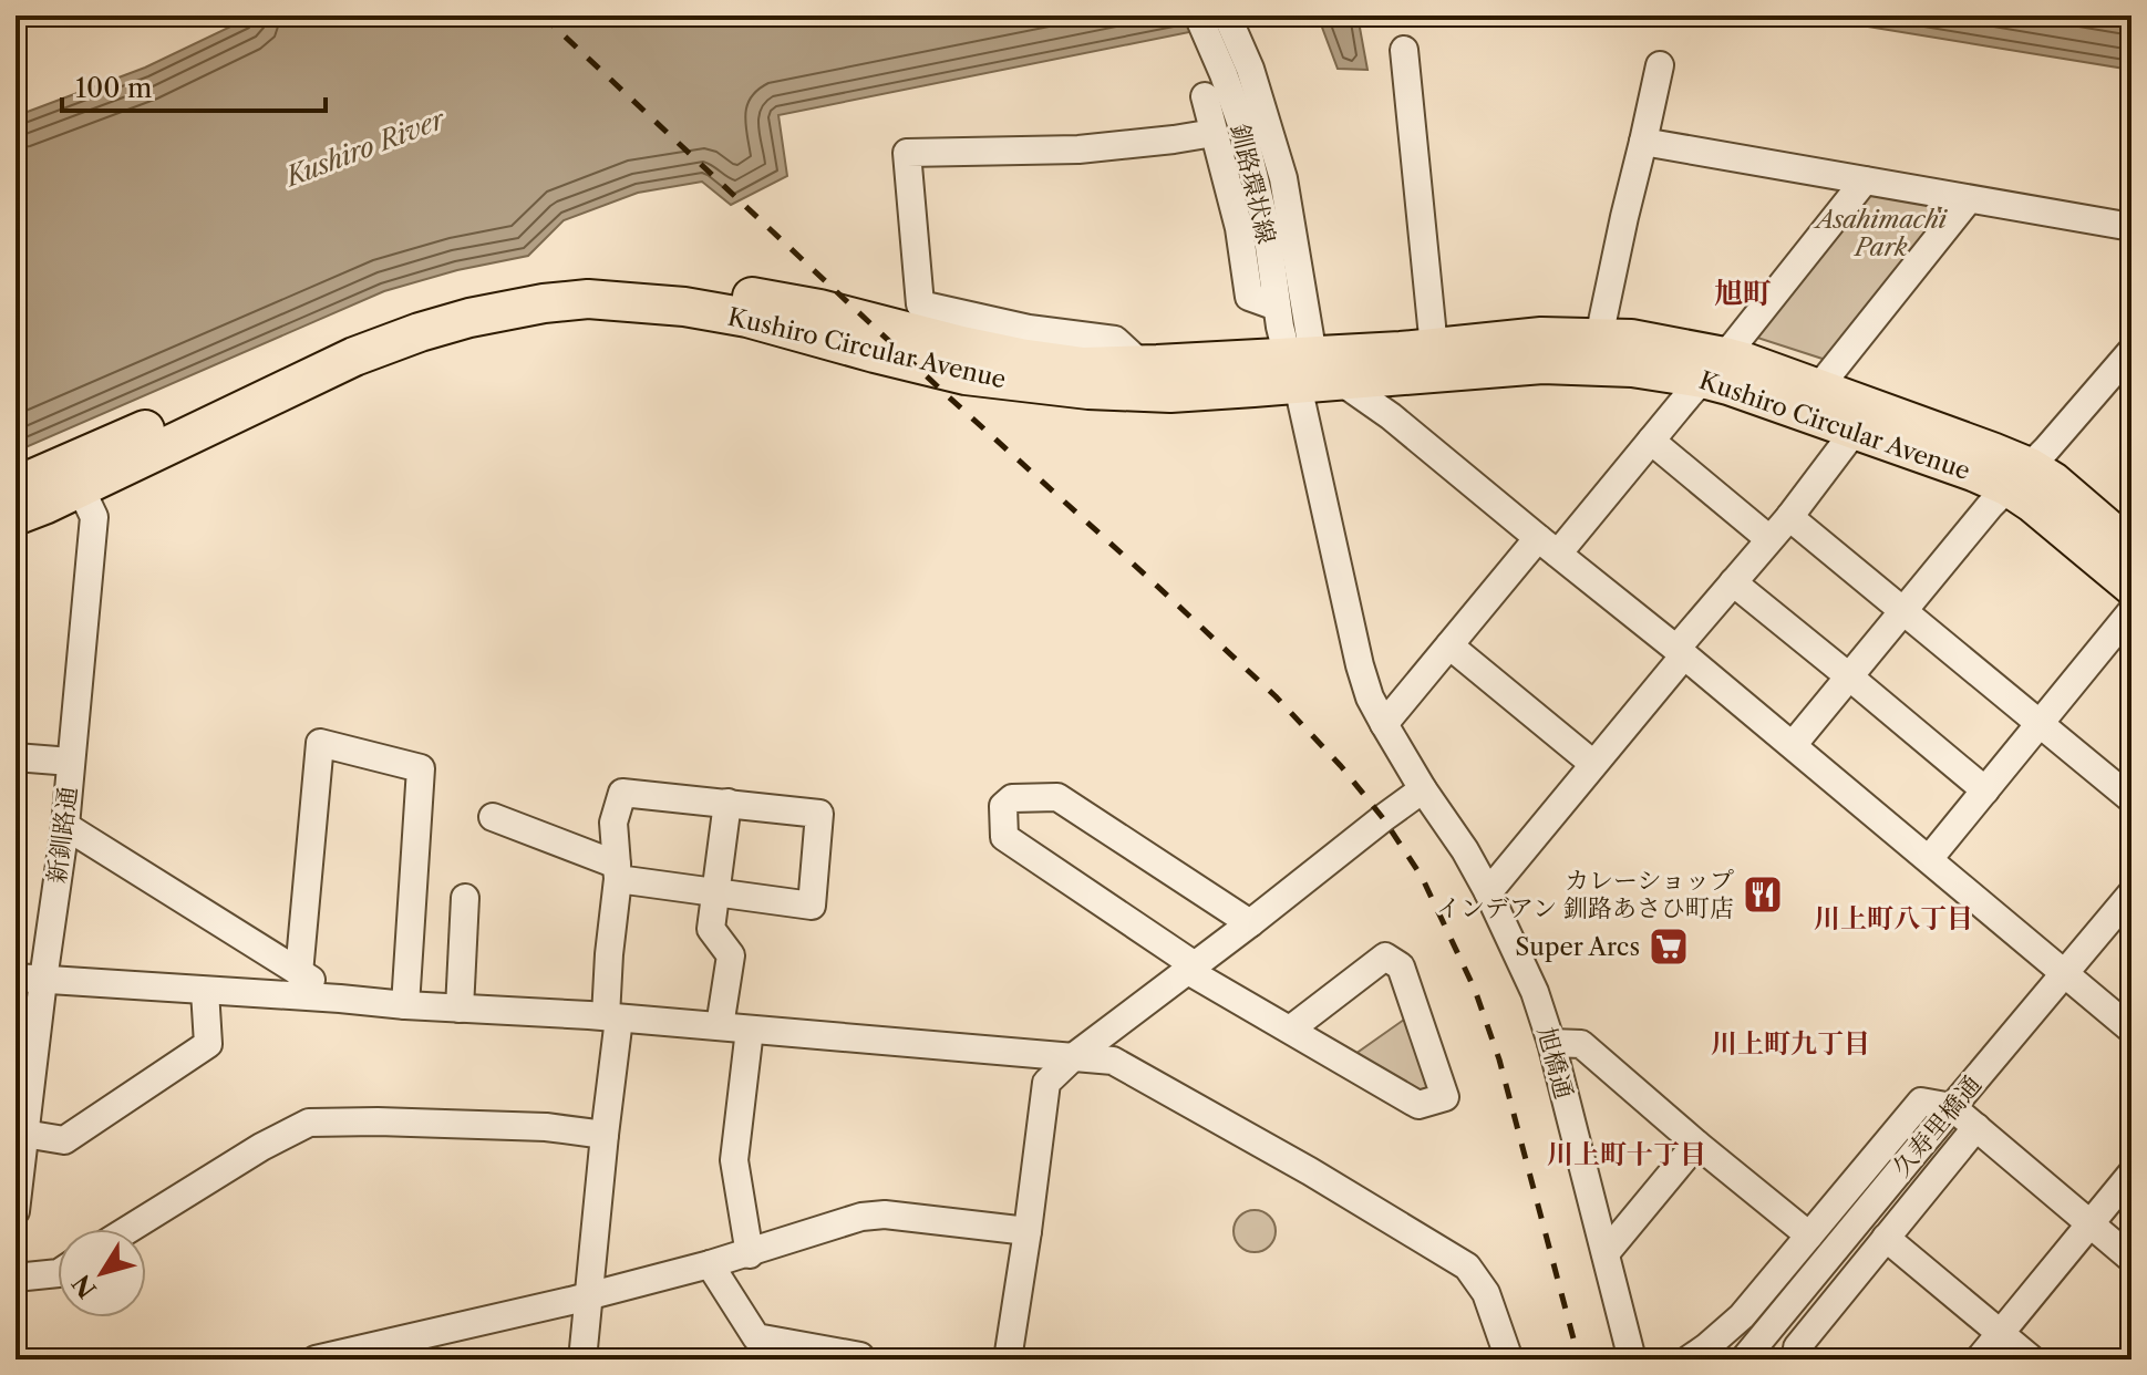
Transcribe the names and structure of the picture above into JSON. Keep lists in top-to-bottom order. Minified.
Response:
{"streets":{"highway":["Kushiro Circular Avenue"],"street":["釧路環状線","新釧路通","旭橋通","久寿里橋通"]},"crossings":[["釧路環状線","Kushiro Circular Avenue"],["釧路環状線","旭橋通"],["Kushiro Circular Avenue","新釧路通"],["Kushiro Circular Avenue","旭橋通"]],"districts":["旭町","川上町八丁目","川上町九丁目","川上町十丁目"],"water":["Kushiro River"],"parks":["Asahimachi Park"],"places":{"restaurant":["カレーショップ インデアン 釧路あさひ町店"],"supermarket":["Super Arcs"]},"scale_bar":"100 m","north":"bottom left"}
